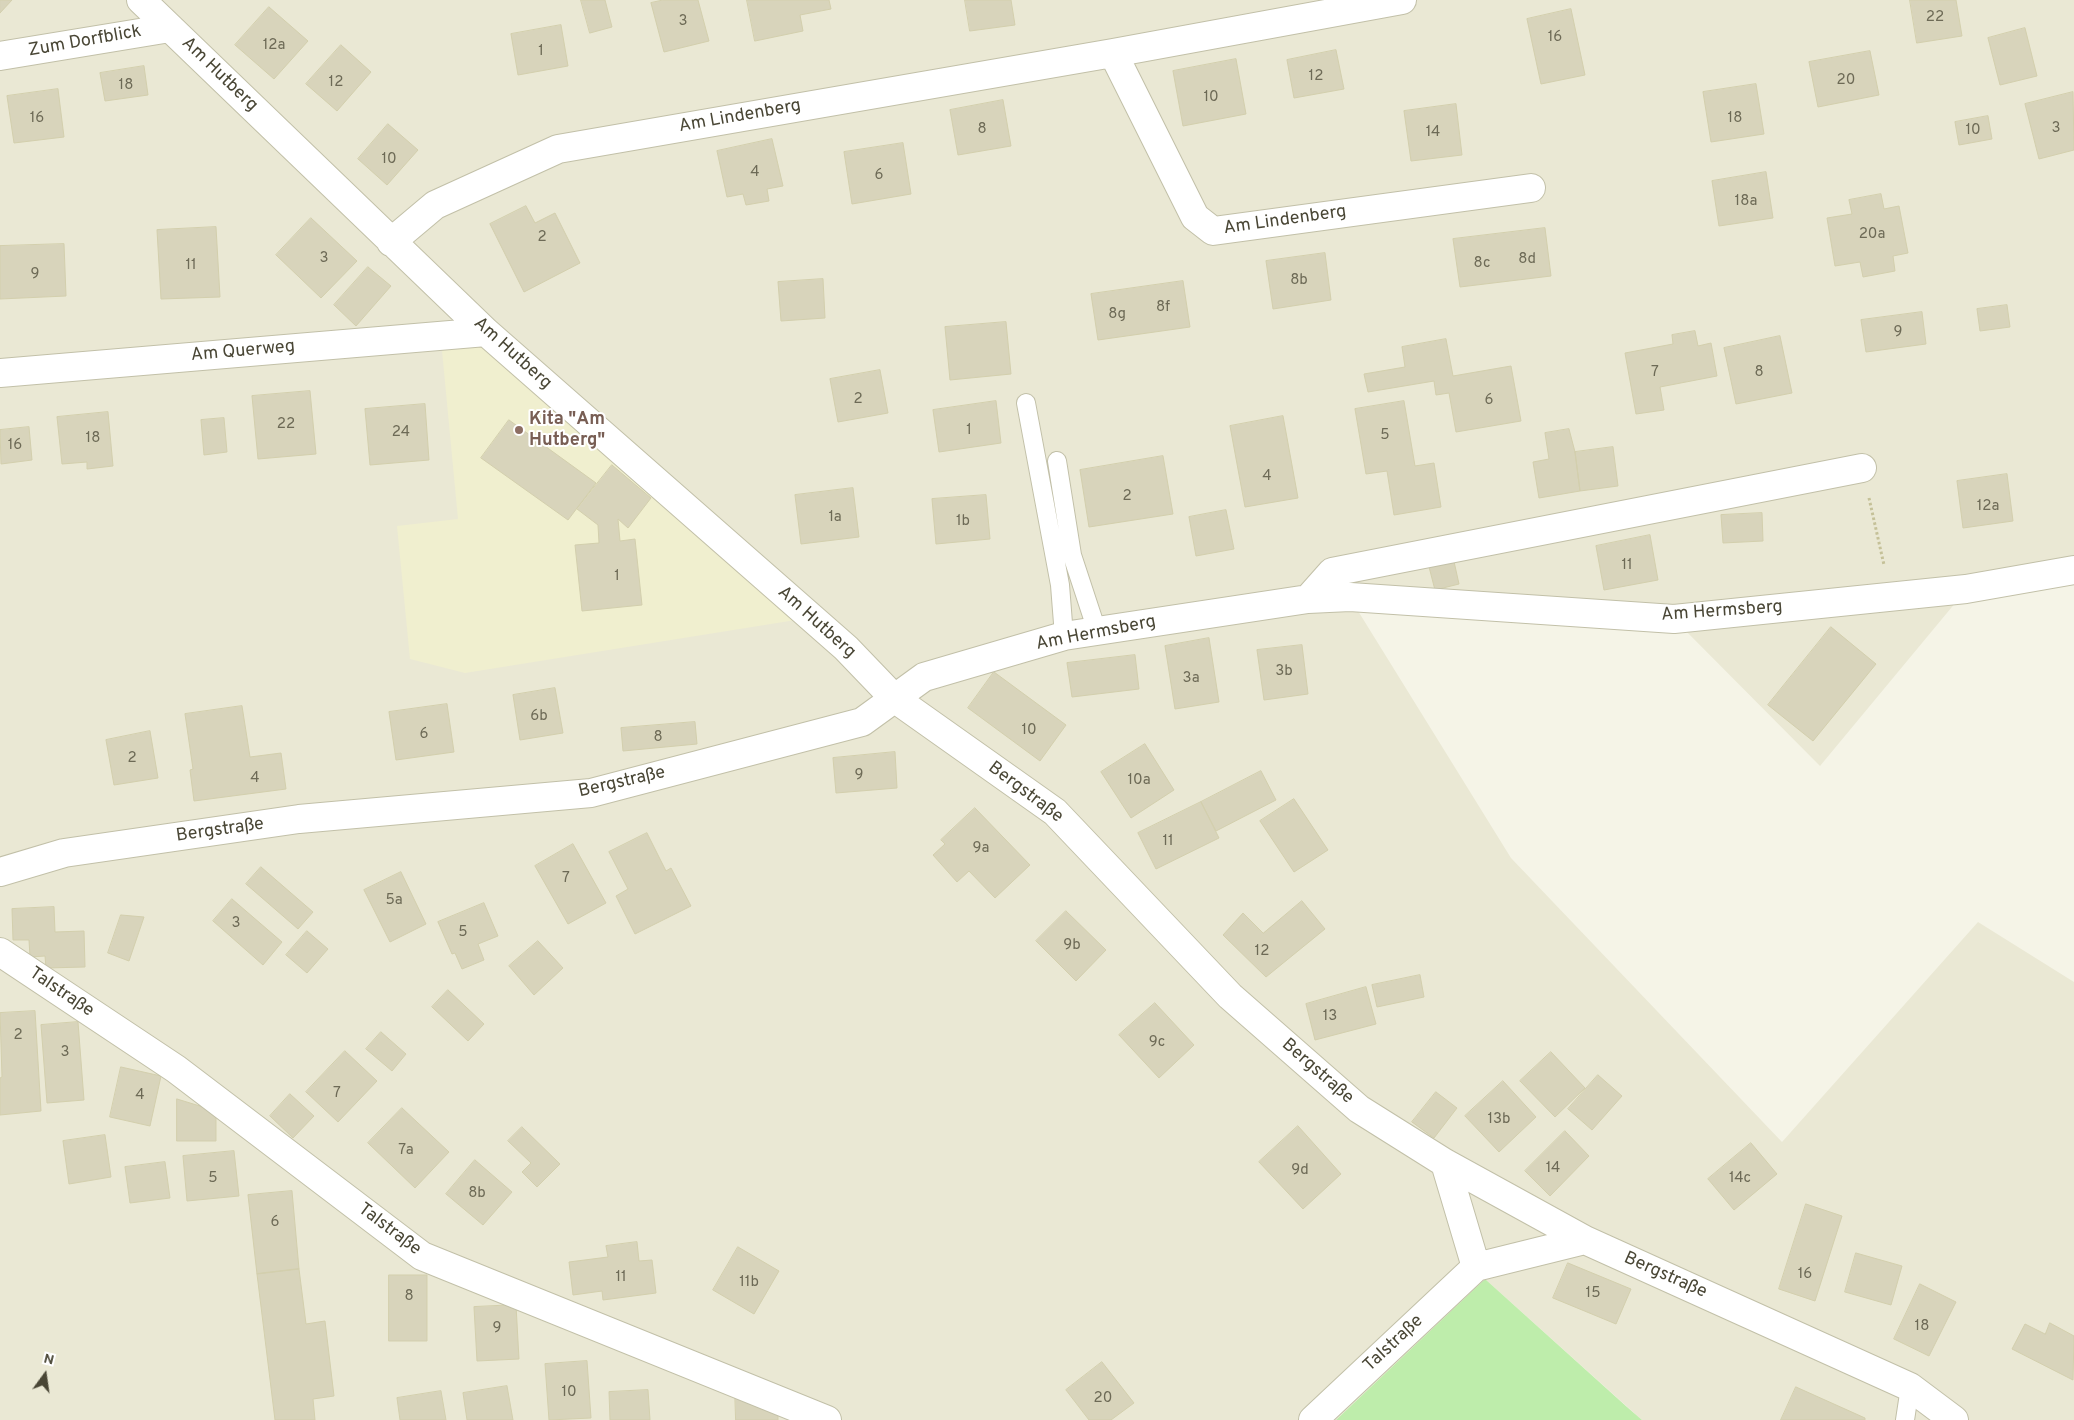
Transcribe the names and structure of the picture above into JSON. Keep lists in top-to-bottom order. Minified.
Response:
{"streets":{"street":["Zum Dorfblick","Am Hutberg","Am Lindenberg","Am Querweg","Am Hermsberg","Bergstraße","Talstraße"]},"crossings":[["Zum Dorfblick","Am Hutberg"],["Am Hutberg","Am Lindenberg"],["Am Hutberg","Am Querweg"],["Am Hutberg","Am Hermsberg"],["Am Hutberg","Bergstraße"],["Am Hermsberg","Bergstraße"],["Bergstraße","Talstraße"]],"places":["Kita \"Am Hutberg\""],"house_numbers":["22","3","16","12a","1","12","20","12","18","10","16","18","3","8","10","14","10","4","6","18a","20a","2","3","8d","8c","11","9","8b","8f","8g","9","7","8","2","6","22","1","24","5","18","16","4","2","12a","1a","1b","11","1","3b","3a","6b","10","6","8","2","9","4","10a","11","9a","7","5a","3","5","9b","12","13","2","9c","3","7","4","13b","7a","14","9d","5","14c","8b","6","16","11","11b","15","8","18","9","10","20"],"north":"top"}
